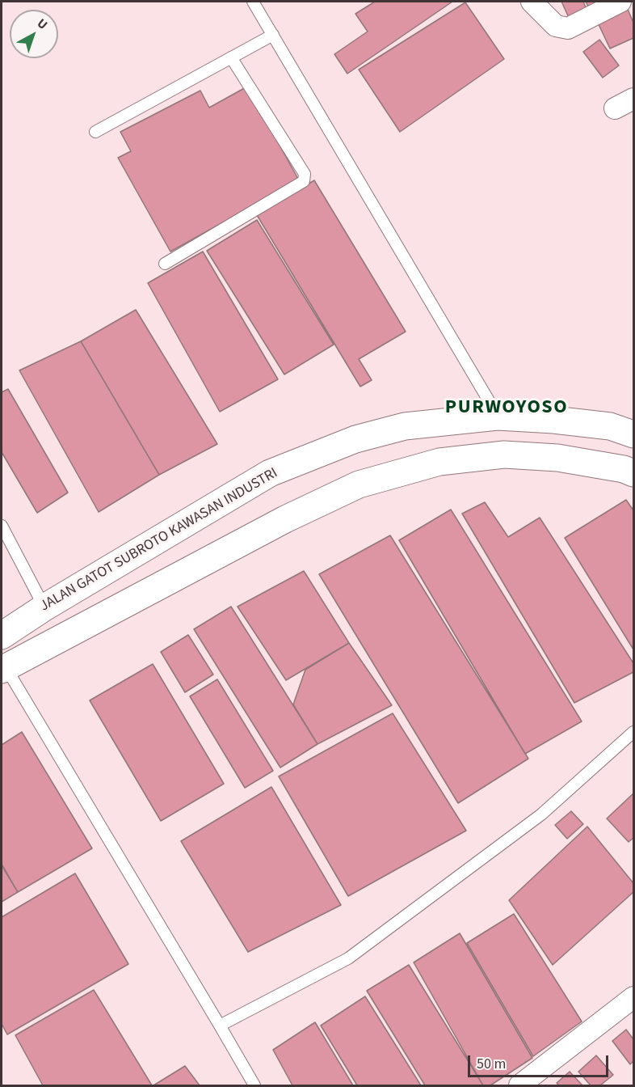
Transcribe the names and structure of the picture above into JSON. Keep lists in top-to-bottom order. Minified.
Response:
{"streets":{"street":["JALAN GATOT SUBROTO KAWASAN INDUSTRI"]},"districts":["PURWOYOSO"],"scale_bar":"50 m","north":"top right"}
